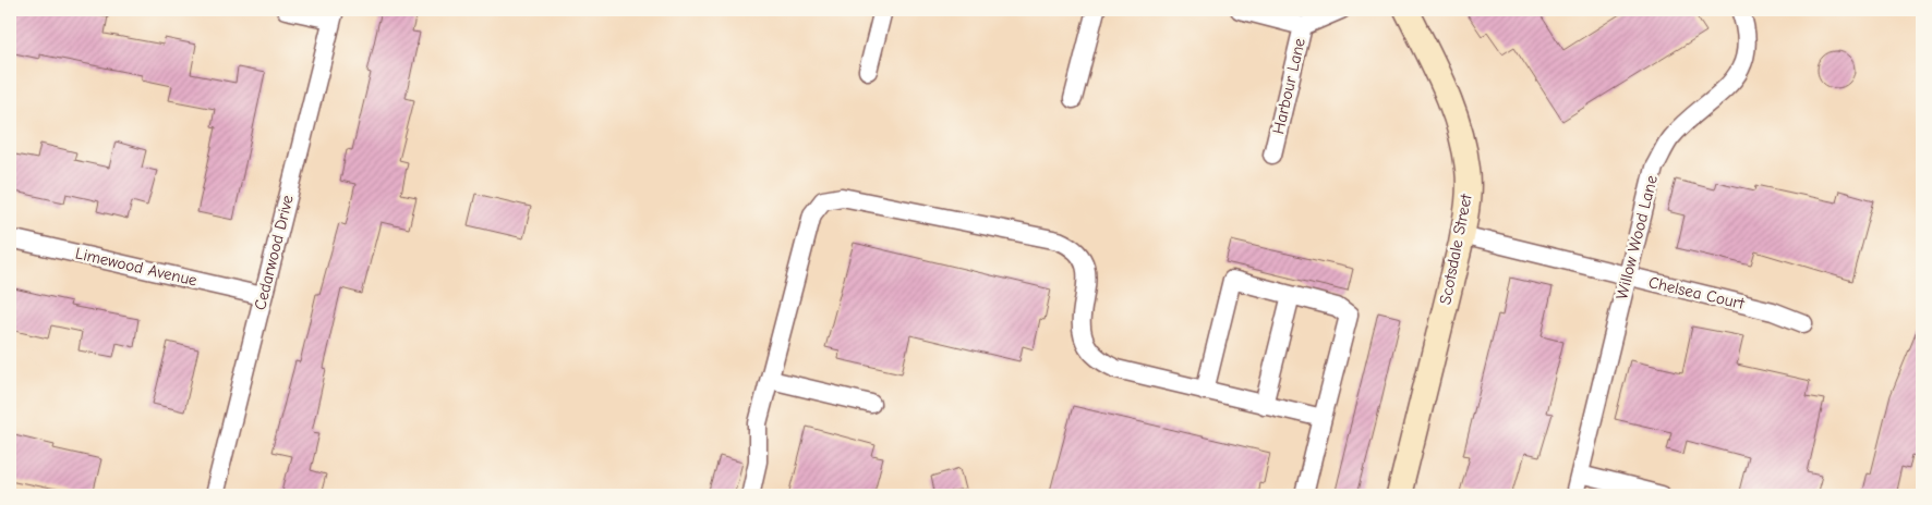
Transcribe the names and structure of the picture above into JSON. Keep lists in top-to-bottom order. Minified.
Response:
{"streets":{"street":["Harbour Lane","Willow Wood Lane","Scotsdale Street","Cedarwood Drive","Limewood Avenue","Chelsea Court"]},"crossings":[["Willow Wood Lane","Chelsea Court"],["Scotsdale Street","Chelsea Court"],["Cedarwood Drive","Limewood Avenue"]]}
